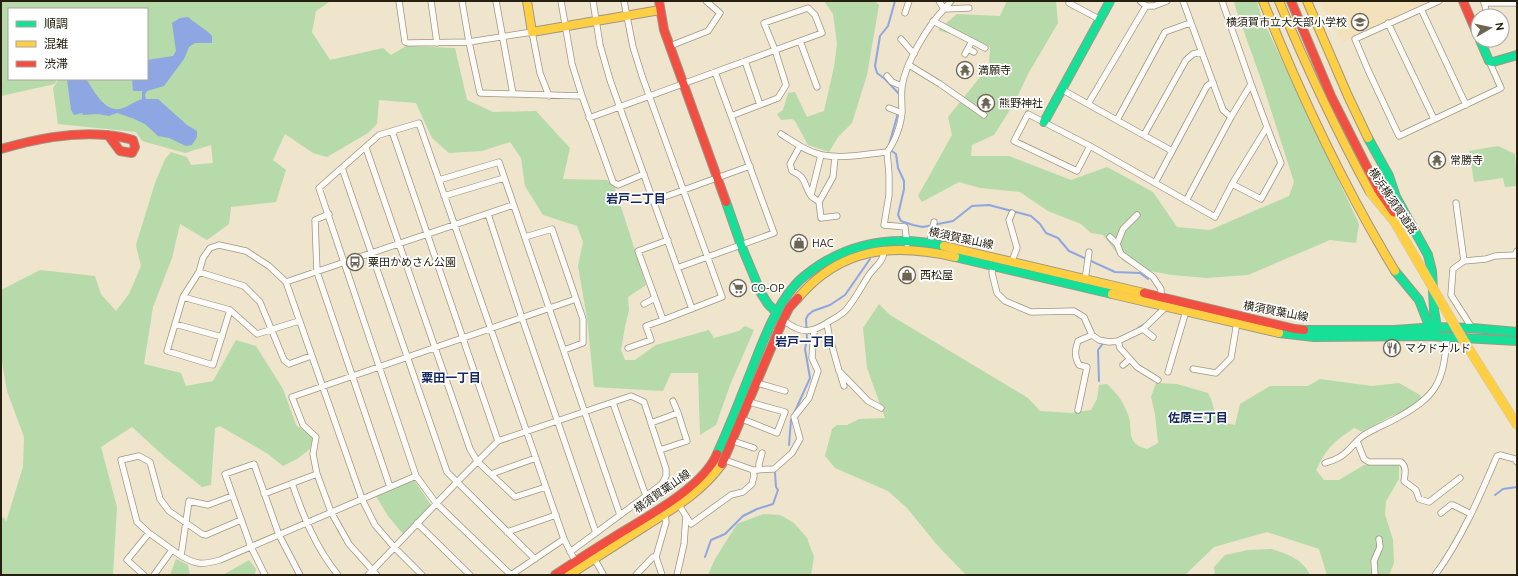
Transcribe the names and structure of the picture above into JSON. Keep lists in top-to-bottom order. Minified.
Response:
{"streets":{"main road":["横浜横須賀道路","横須賀葉山線"]},"districts":["岩戸二丁目","岩戸一丁目","粟田一丁目","佐原三丁目"],"places":{"school or university":["横須賀市立大矢部小学校"],"temple":["満願寺","熊野神社","常勝寺"],"shop":["HAC","西松屋"],"bus stop":["粟田かめさん公園"],"supermarket":["CO-OP"],"restaurant":["マクドナルド"]},"legend":["順調","混雑","渋滞"],"north":"right"}
